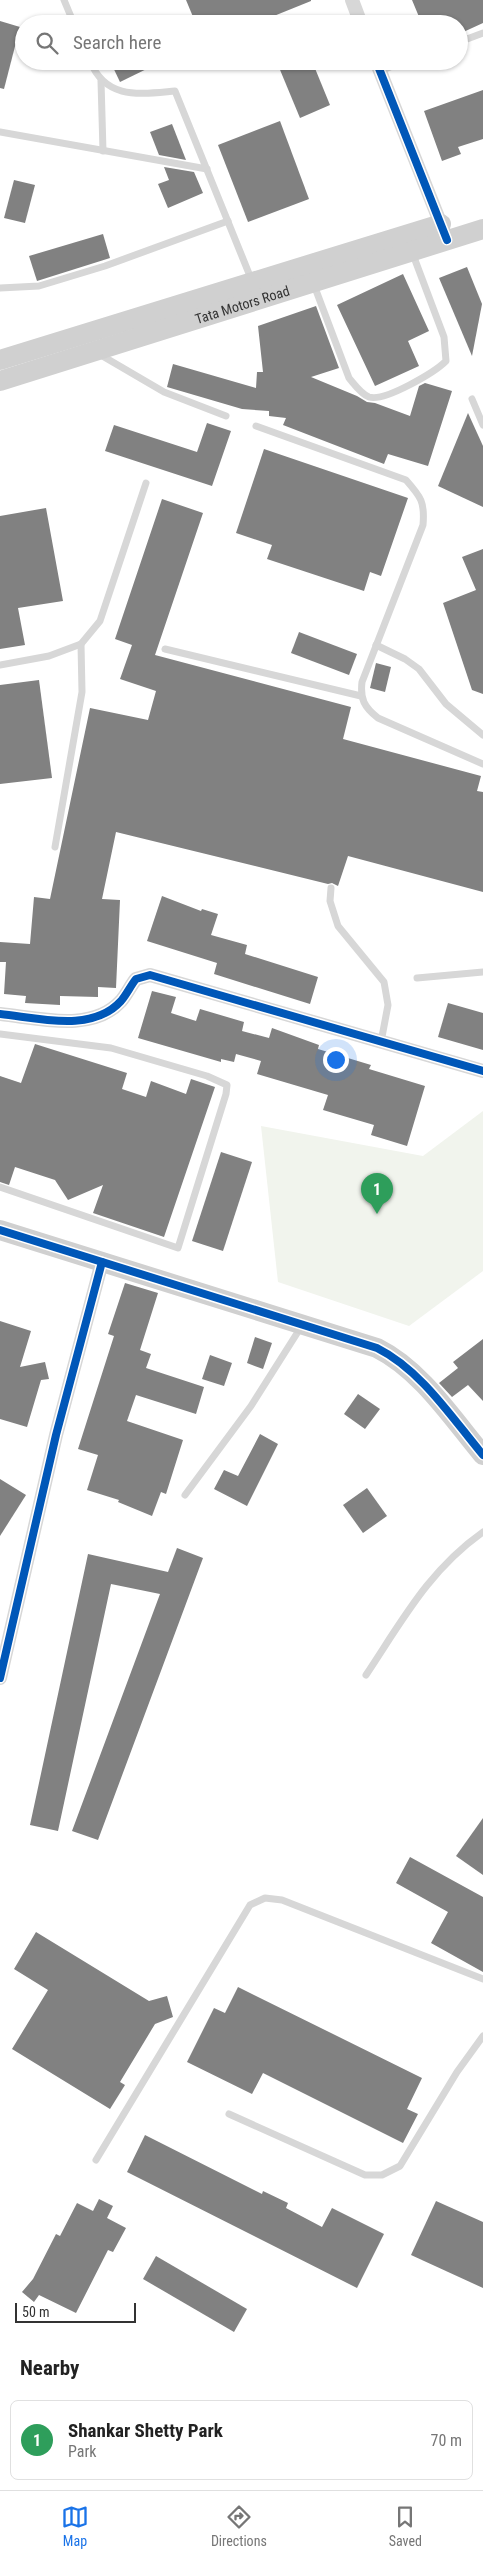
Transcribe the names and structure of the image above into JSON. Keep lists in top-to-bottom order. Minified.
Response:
{"streets":{"main road":["Tata Motors Road"]},"scale_bar":"50 m","page":{"search":"Search here","pins":"1","scale":"50 m","heading":"Nearby","list":[{"mark":"1","name":"Shankar Shetty Park","note":"Park","value":"70 m"}],"nav":["Map","Directions","Saved"]}}
